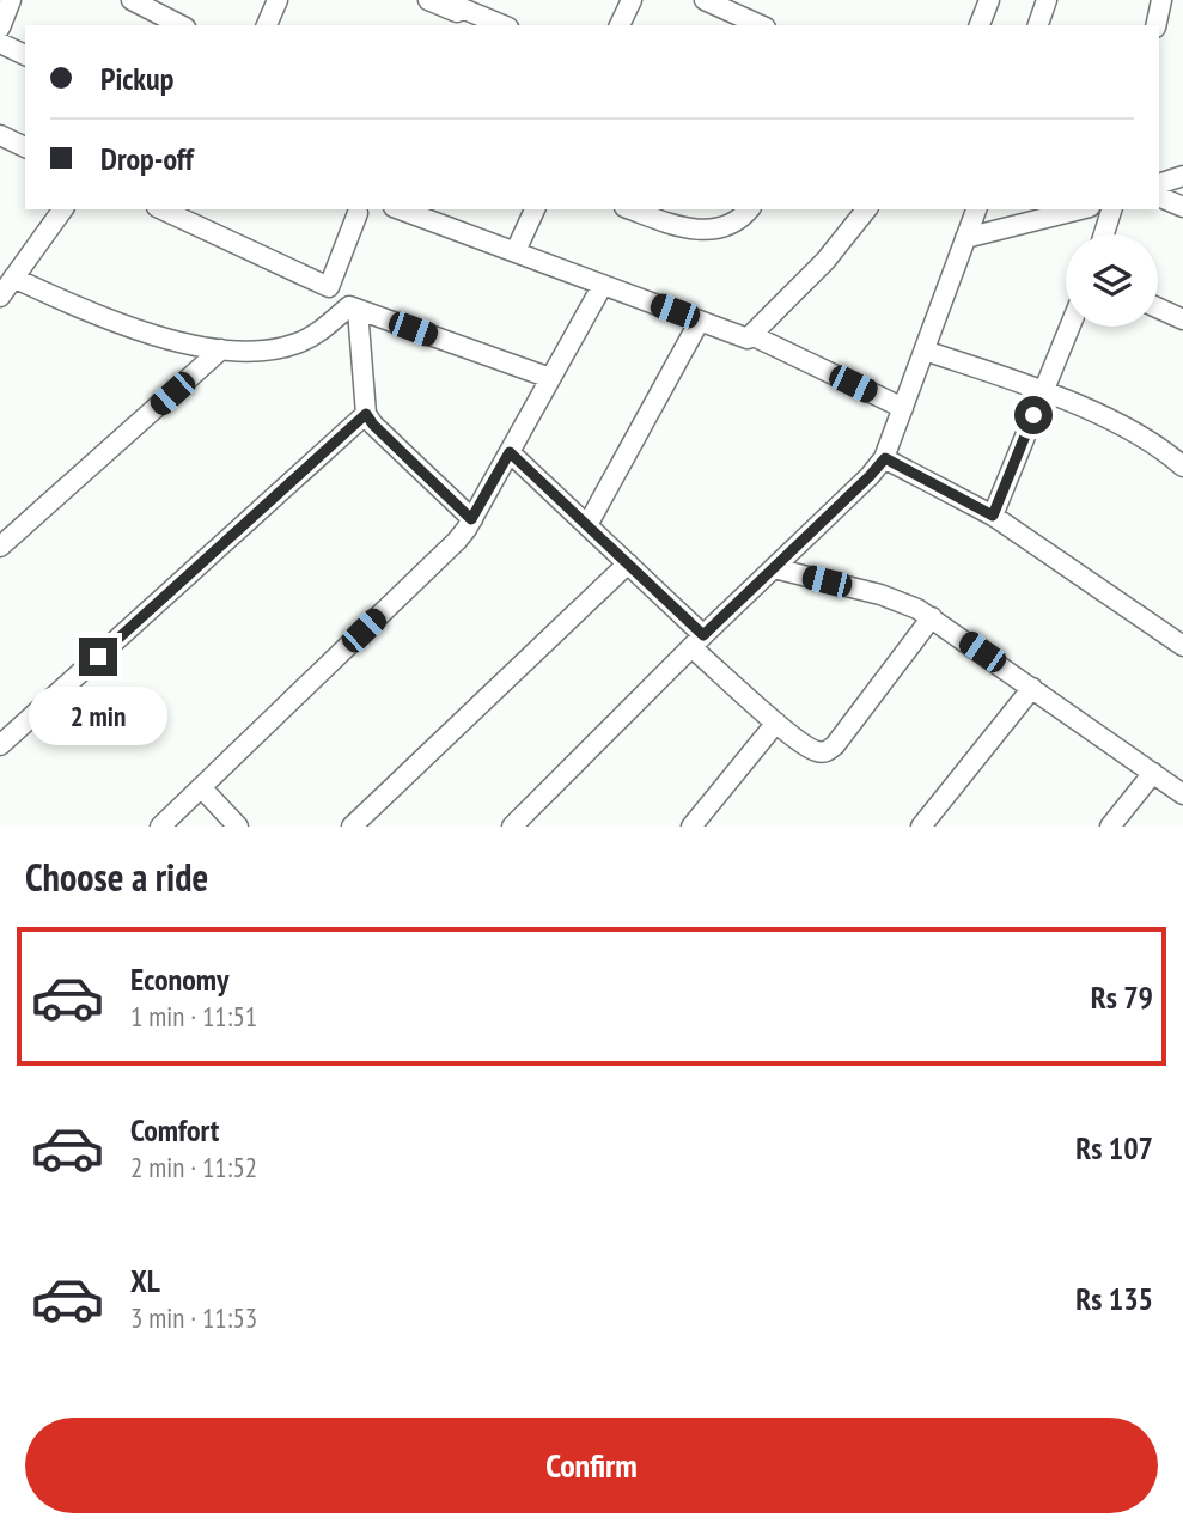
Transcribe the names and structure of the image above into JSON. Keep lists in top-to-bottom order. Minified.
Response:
{"page":{"banner":["Pickup","Drop-off"],"bubble":"2 min","heading":"Choose a ride","list":[{"name":"Economy","note":"1 min · 11:51","value":"Rs 79"},{"name":"Comfort","note":"2 min · 11:52","value":"Rs 107"},{"name":"XL","note":"3 min · 11:53","value":"Rs 135"}],"buttons":"Confirm"}}
